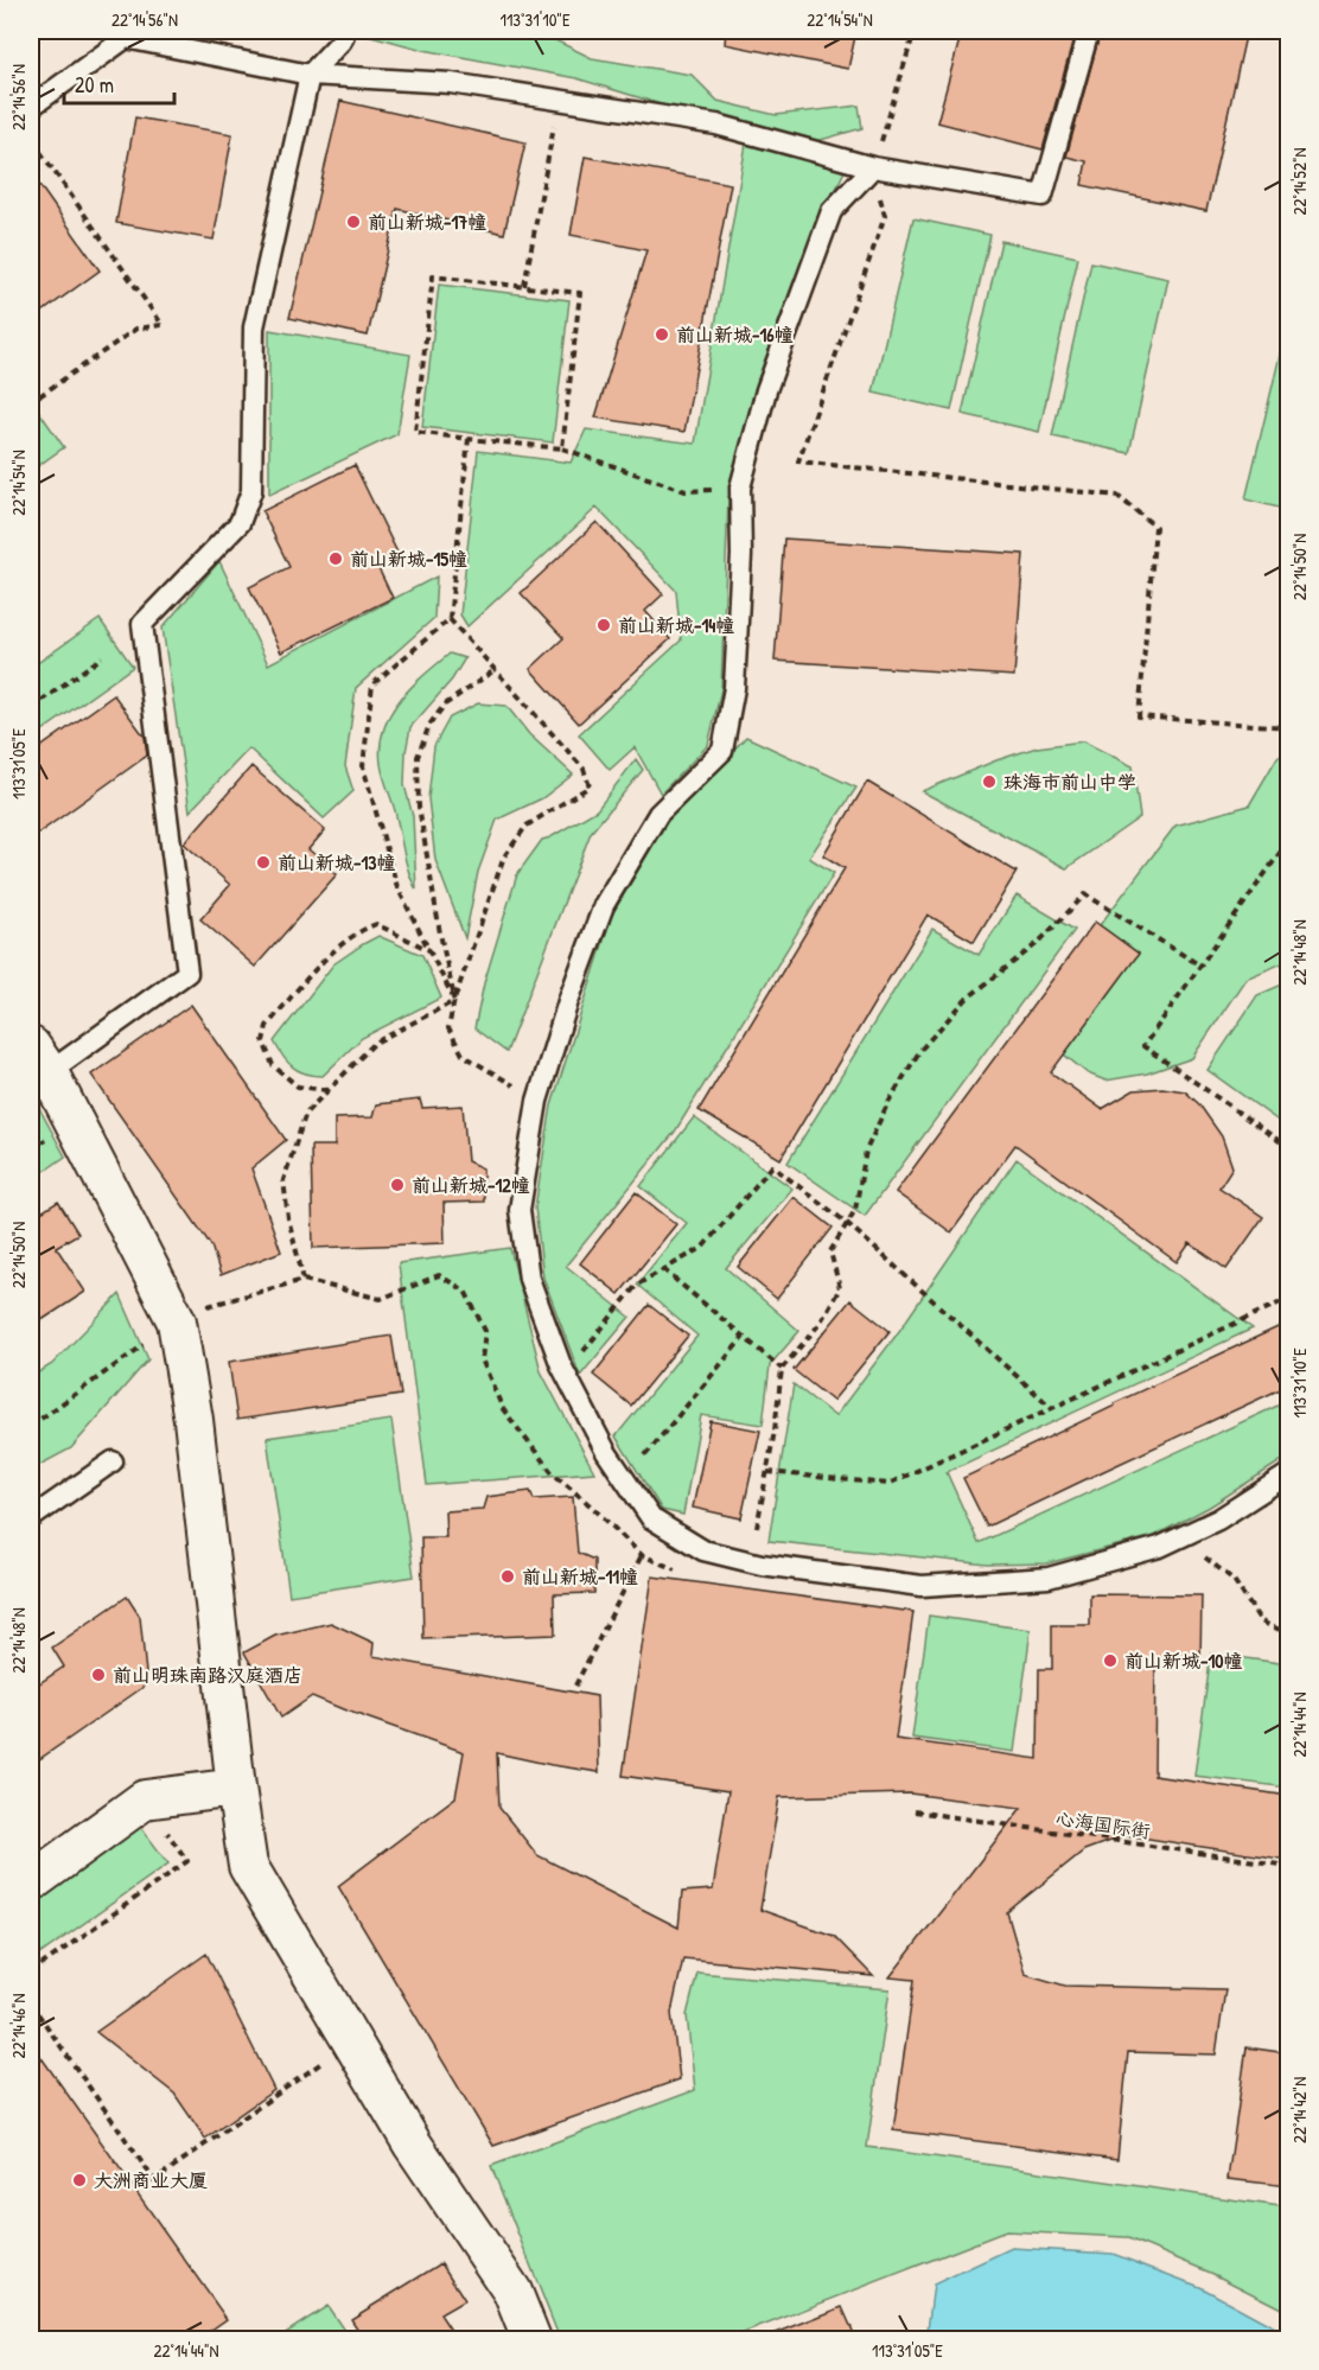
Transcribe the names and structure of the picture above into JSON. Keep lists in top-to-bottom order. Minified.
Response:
{"streets":{"path":["心海国际街"]},"places":["前山新城-17幢","前山新城-16幢","前山新城-15幢","前山新城-14幢","珠海市前山中学","前山新城-13幢","前山新城-12幢","前山新城-11幢","前山新城-10幢","前山明珠南路汉庭酒店","大洲商业大厦"],"scale_bar":"20 m","coordinates":["22°14'56\"N","113°31'10\"E","22°14'54\"N","22°14'52\"N","22°14'50\"N","113°31'05\"E","22°14'48\"N","22°14'44\"N","22°14'46\"N","22°14'42\"N"]}
